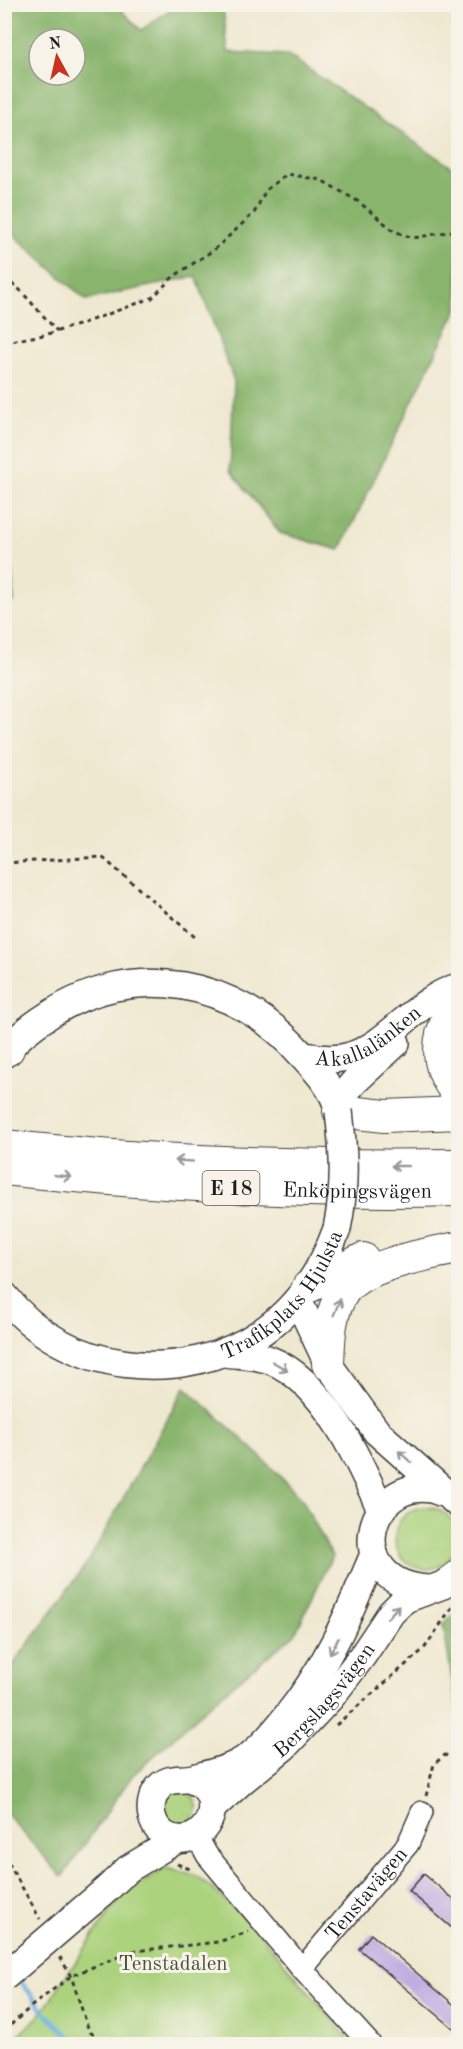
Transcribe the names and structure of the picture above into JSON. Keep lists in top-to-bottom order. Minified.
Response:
{"streets":{"highway":["E 18","Enköpingsvägen"],"main road":["Akallalänken","Trafikplats Hjulsta","Bergslagsvägen"],"street":["Tenstavägen"]},"crossings":[["Akallalänken","Trafikplats Hjulsta"]],"parks":["Tenstadalen"],"north":"top"}
